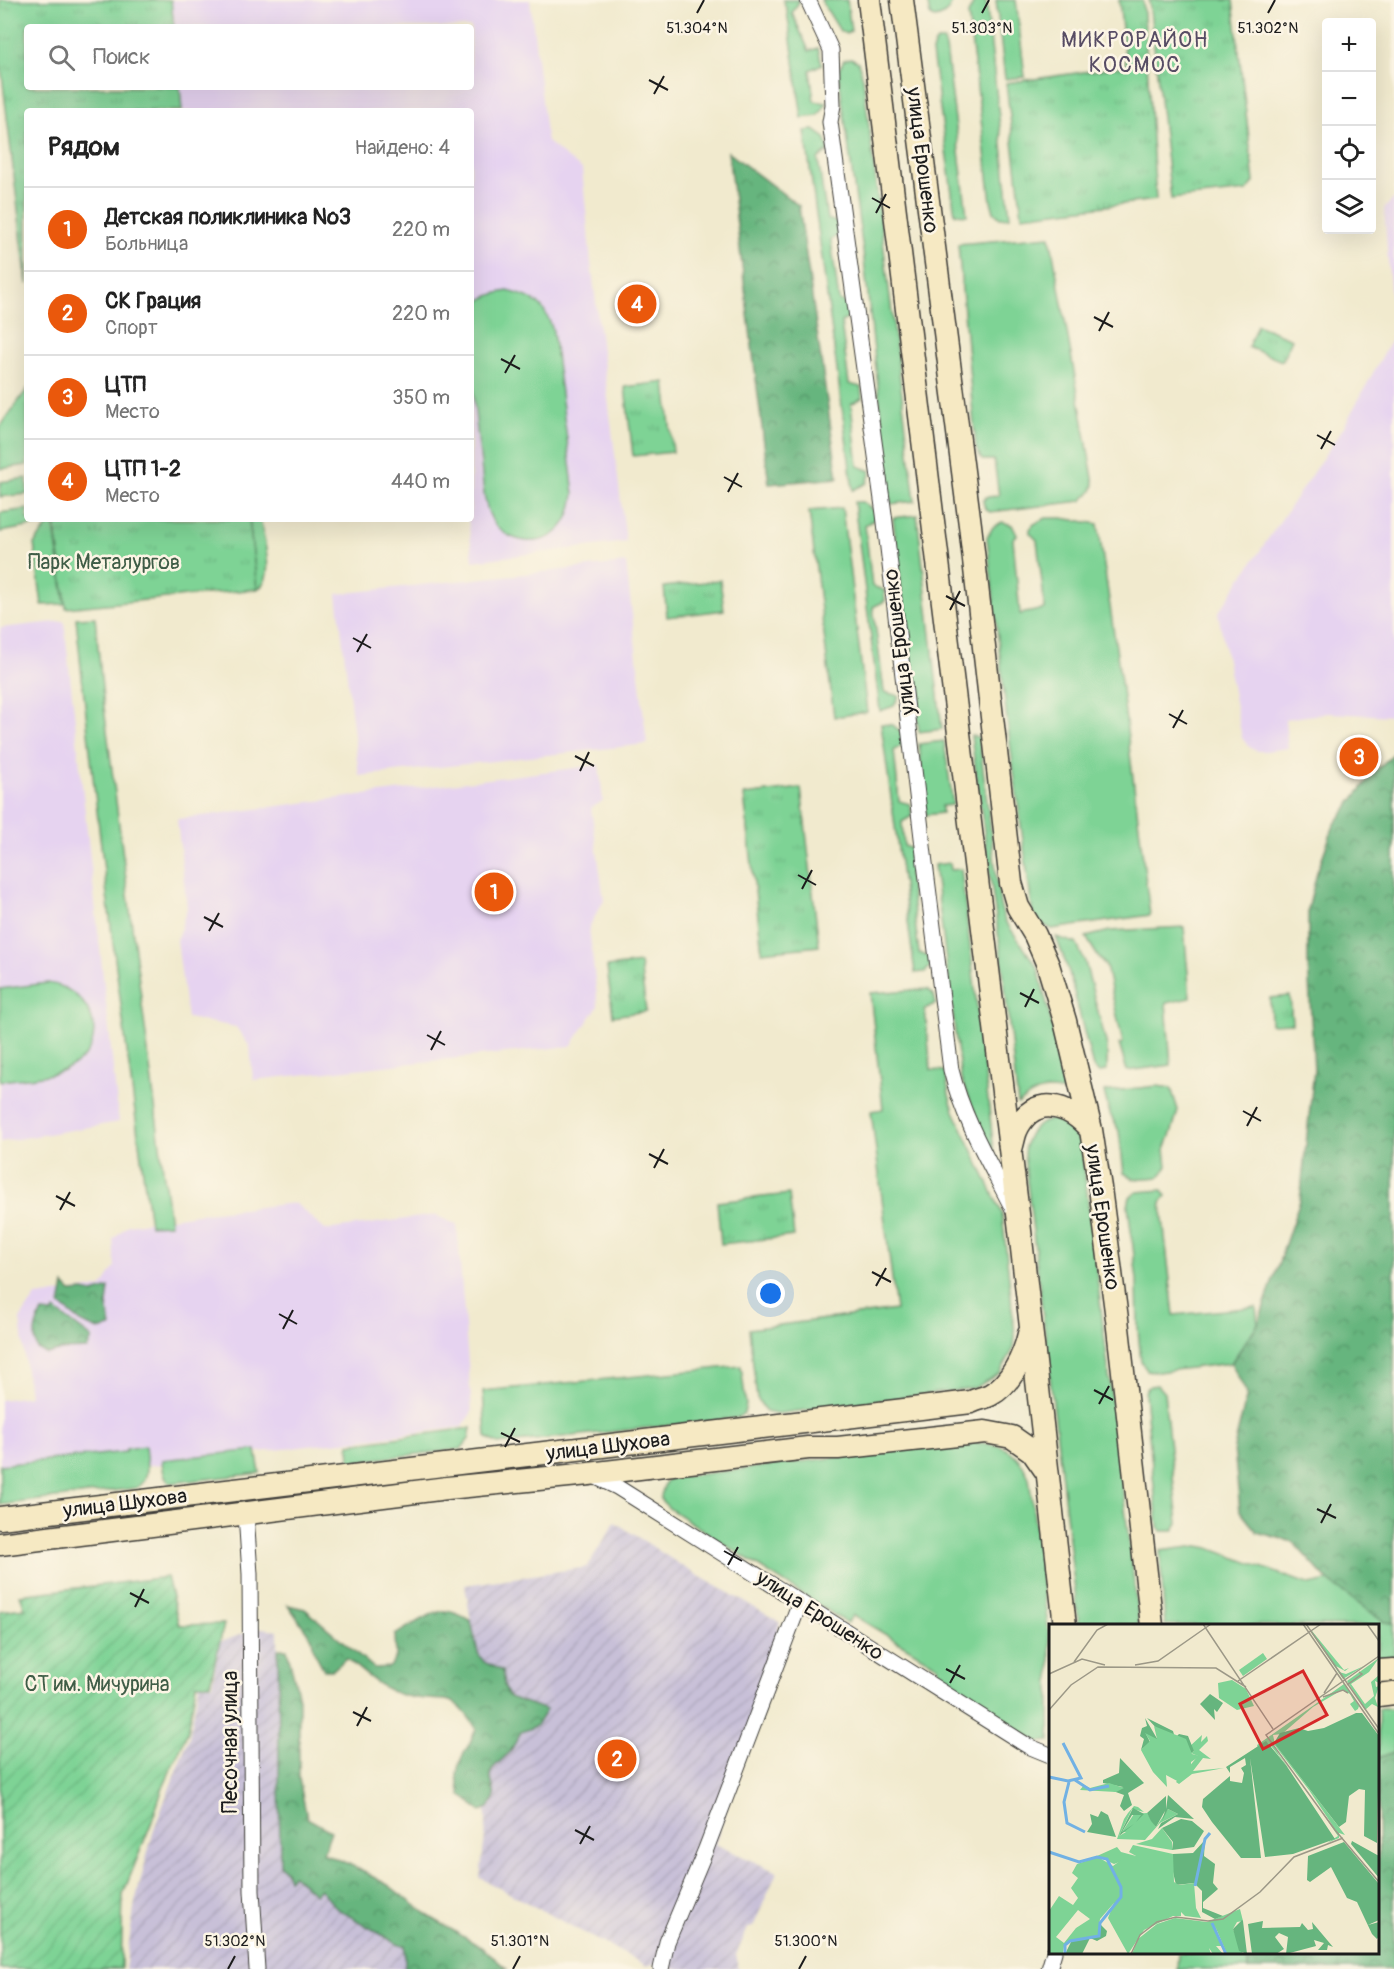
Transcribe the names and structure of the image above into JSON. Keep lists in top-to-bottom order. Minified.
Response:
{"streets":{"main road":["улица Ерошенко","улица Шухова"],"street":["Песочная улица"]},"crossings":[["улица Ерошенко","улица Шухова"],["улица Шухова","Песочная улица"]],"districts":["МИКРОРАЙОН КОСМОС"],"parks":["Парк Металургов","СТ им. Мичурина"],"page":{"map_buttons":["+","−"],"search":"Поиск","heading":["Рядом","Найдено: 4"],"list":[{"mark":"1","name":"Детская поликлиника №3","note":"Больница","value":"220 m"},{"mark":"2","name":"СК Грация","note":"Спорт","value":"220 m"},{"mark":"3","name":"ЦТП","note":"Место","value":"350 m"},{"mark":"4","name":"ЦТП 1-2","note":"Место","value":"440 m"}],"pins":["4","3","1","2"]},"coordinates":["51.304°N","51.303°N","51.302°N","51.301°N","51.300°N"]}
